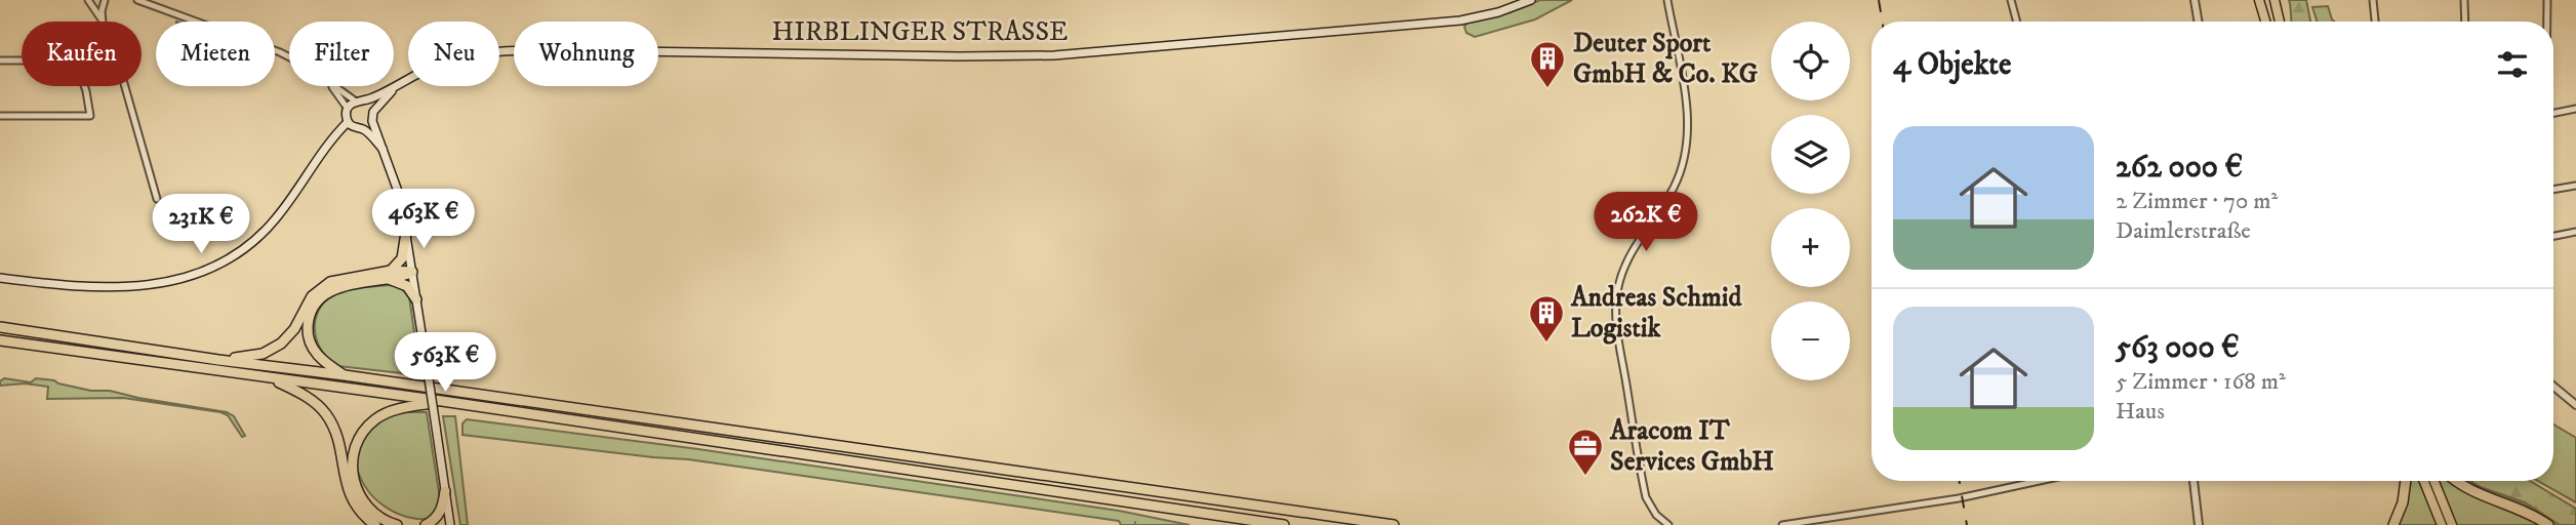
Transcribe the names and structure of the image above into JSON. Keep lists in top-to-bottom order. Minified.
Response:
{"streets":{"main road":["HIRBLINGER STRASSE"]},"places":{"building":["Deuter Sport GmbH & Co. KG","Andreas Schmid Logistik"],"office":["Aracom IT Services GmbH"]},"page":{"map_buttons":["+","−"],"chip":["Kaufen","Mieten","Filter","Neu","Wohnung"],"heading":"4 Objekte","list":[{"name":"262 000 €","note":"2 Zimmer · 70 m² · Daimlerstraße"},{"name":"563 000 €","note":"5 Zimmer · 168 m² · Haus"}],"price":["463K €","262K €","231K €","563K €"]}}
